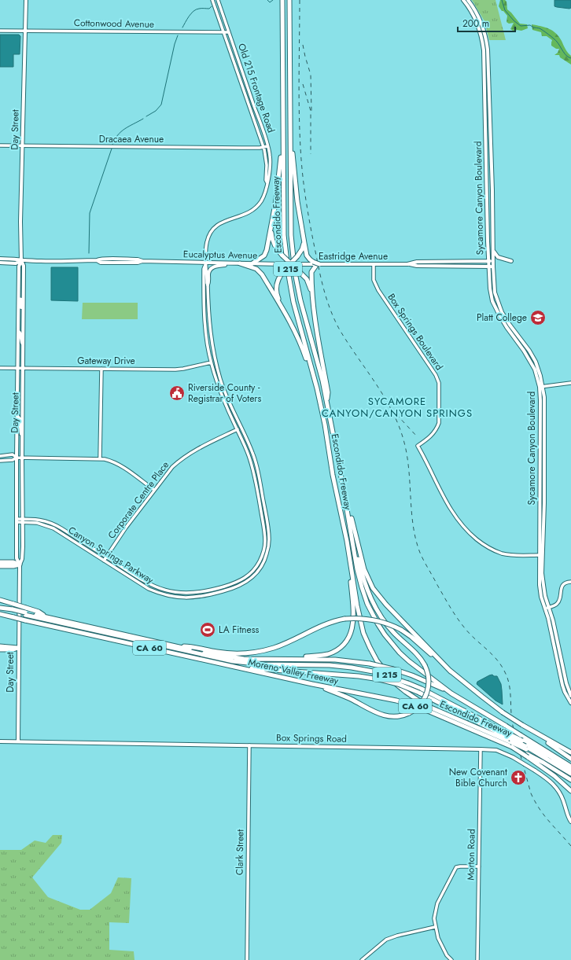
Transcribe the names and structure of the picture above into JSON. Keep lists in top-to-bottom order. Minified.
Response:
{"streets":{"highway":["Escondido Freeway","I 215","CA 60","Moreno Valley Freeway"],"main road":["Day Street","Sycamore Canyon Boulevard","Eucalyptus Avenue","Eastridge Avenue","Box Springs Road"],"street":["Cottonwood Avenue","Old 215 Frontage Road","Dracaea Avenue","Box Springs Boulevard","Gateway Drive","Corporate Centre Place","Canyon Springs Parkway","Clark Street","Morton Road"]},"crossings":[["Cottonwood Avenue","Old 215 Frontage Road"],["Cottonwood Avenue","Day Street"],["Old 215 Frontage Road","Dracaea Avenue"],["Old 215 Frontage Road","Eucalyptus Avenue"],["Day Street","Dracaea Avenue"],["Day Street","Eucalyptus Avenue"],["Day Street","Gateway Drive"],["Day Street","Canyon Springs Parkway"],["Day Street","Box Springs Road"],["Sycamore Canyon Boulevard","Eastridge Avenue"],["Sycamore Canyon Boulevard","Box Springs Boulevard"],["Escondido Freeway","Moreno Valley Freeway"],["Eucalyptus Avenue","Eastridge Avenue"],["Eastridge Avenue","Box Springs Boulevard"],["Corporate Centre Place","Canyon Springs Parkway"],["Box Springs Road","Clark Street"],["Box Springs Road","Morton Road"]],"districts":["SYCAMORE CANYON/CANYON SPRINGS"],"places":{"school or university":["Platt College"],"public building":["Riverside County - Registrar of Voters"],"sports":["LA Fitness"],"church":["New Covenant Bible Church"]},"scale_bar":"200 m"}
